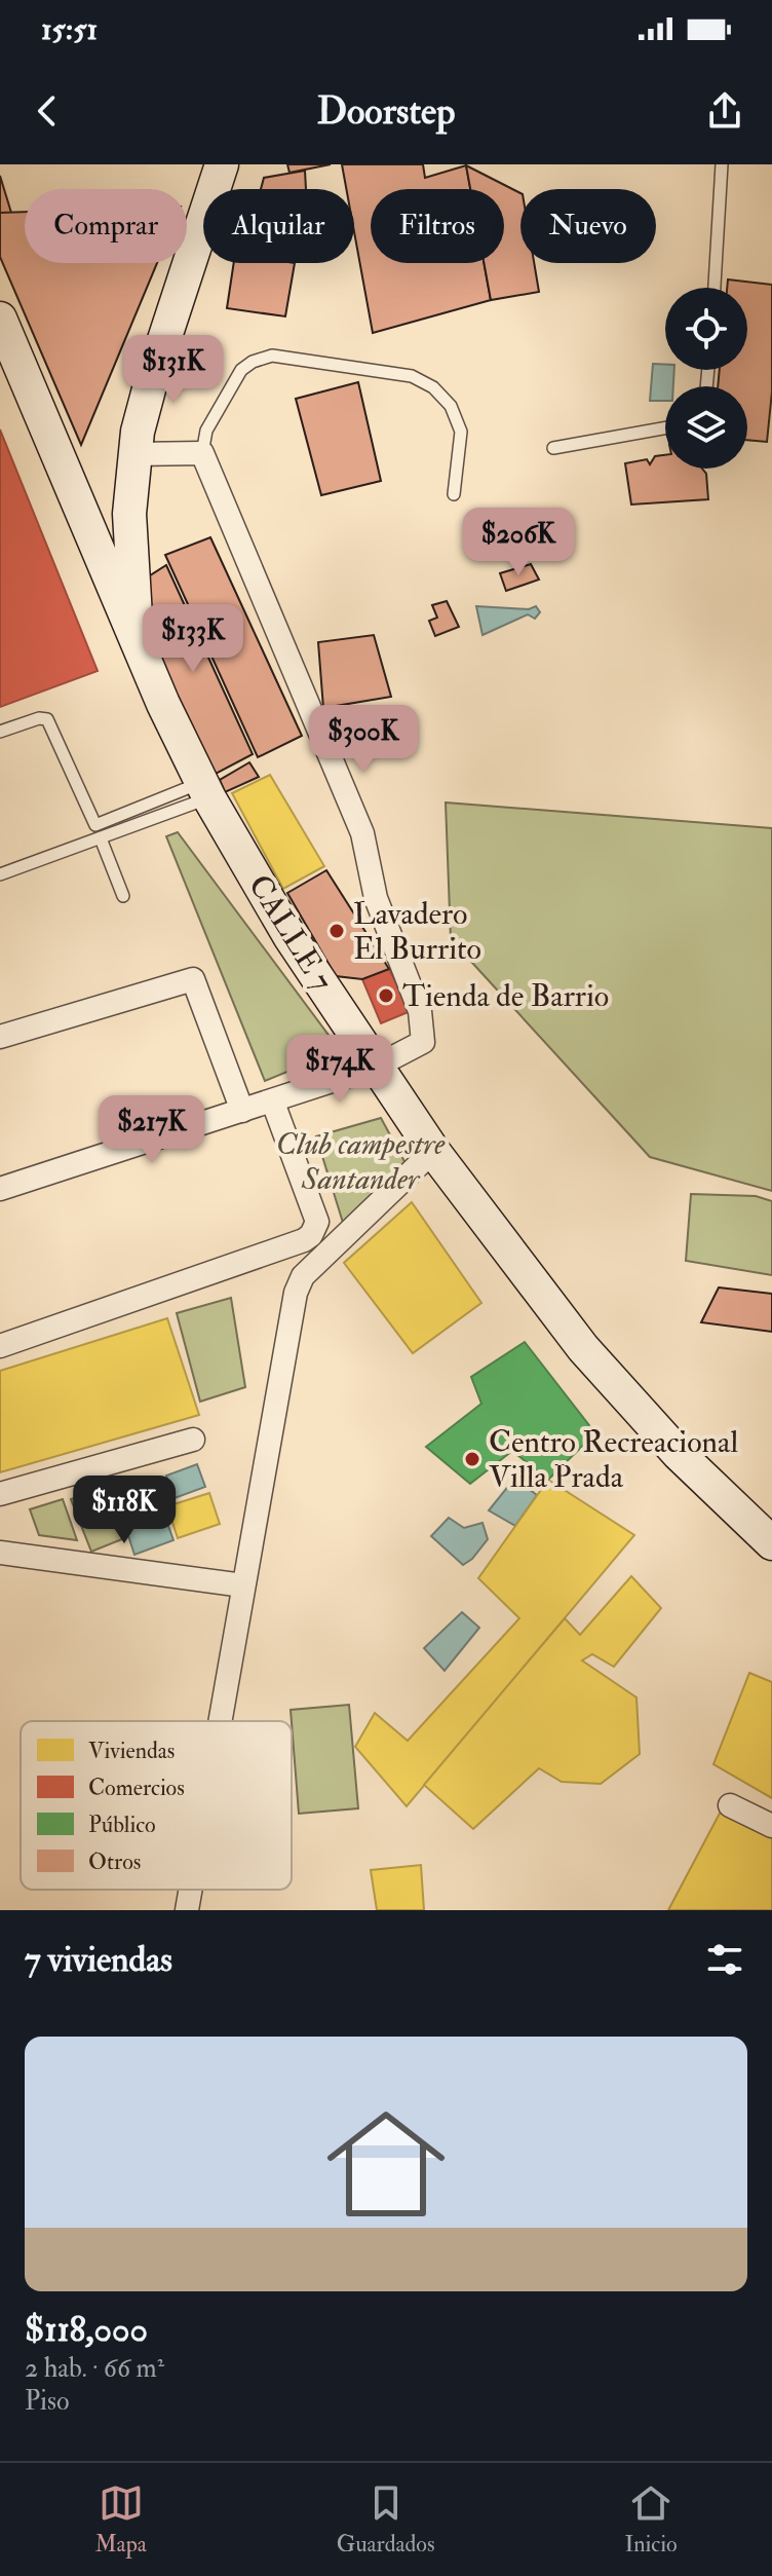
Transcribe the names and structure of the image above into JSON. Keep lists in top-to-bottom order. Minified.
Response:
{"streets":{"street":["CALLE 7"]},"parks":["Club campestre Santander"],"places":["Lavadero El Burrito","Tienda de Barrio","Centro Recreacional Villa Prada"],"legend":["Viviendas","Comercios","Público","Otros"],"page":{"status":"15:51","header":"Doorstep","chip":["Comprar","Alquilar","Filtros","Nuevo"],"price":["$131K","$206K","$133K","$300K","$174K","$217K","$118K"],"heading":"7 viviendas","list":[{"name":"$118,000","note":"2 hab. · 66 m² · Piso"}],"tabs":["Mapa","Guardados","Inicio"]}}
